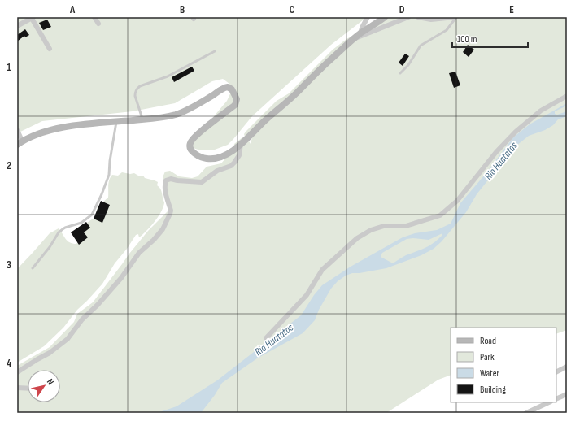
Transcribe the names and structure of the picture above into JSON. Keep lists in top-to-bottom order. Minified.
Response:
{"water":["Rio Huatatas"],"legend":["Road","Park","Water","Building"],"scale_bar":"100 m","north":"top right","grid":{"columns":["A","B","C","D","E"],"rows":["1","2","3","4"]}}
